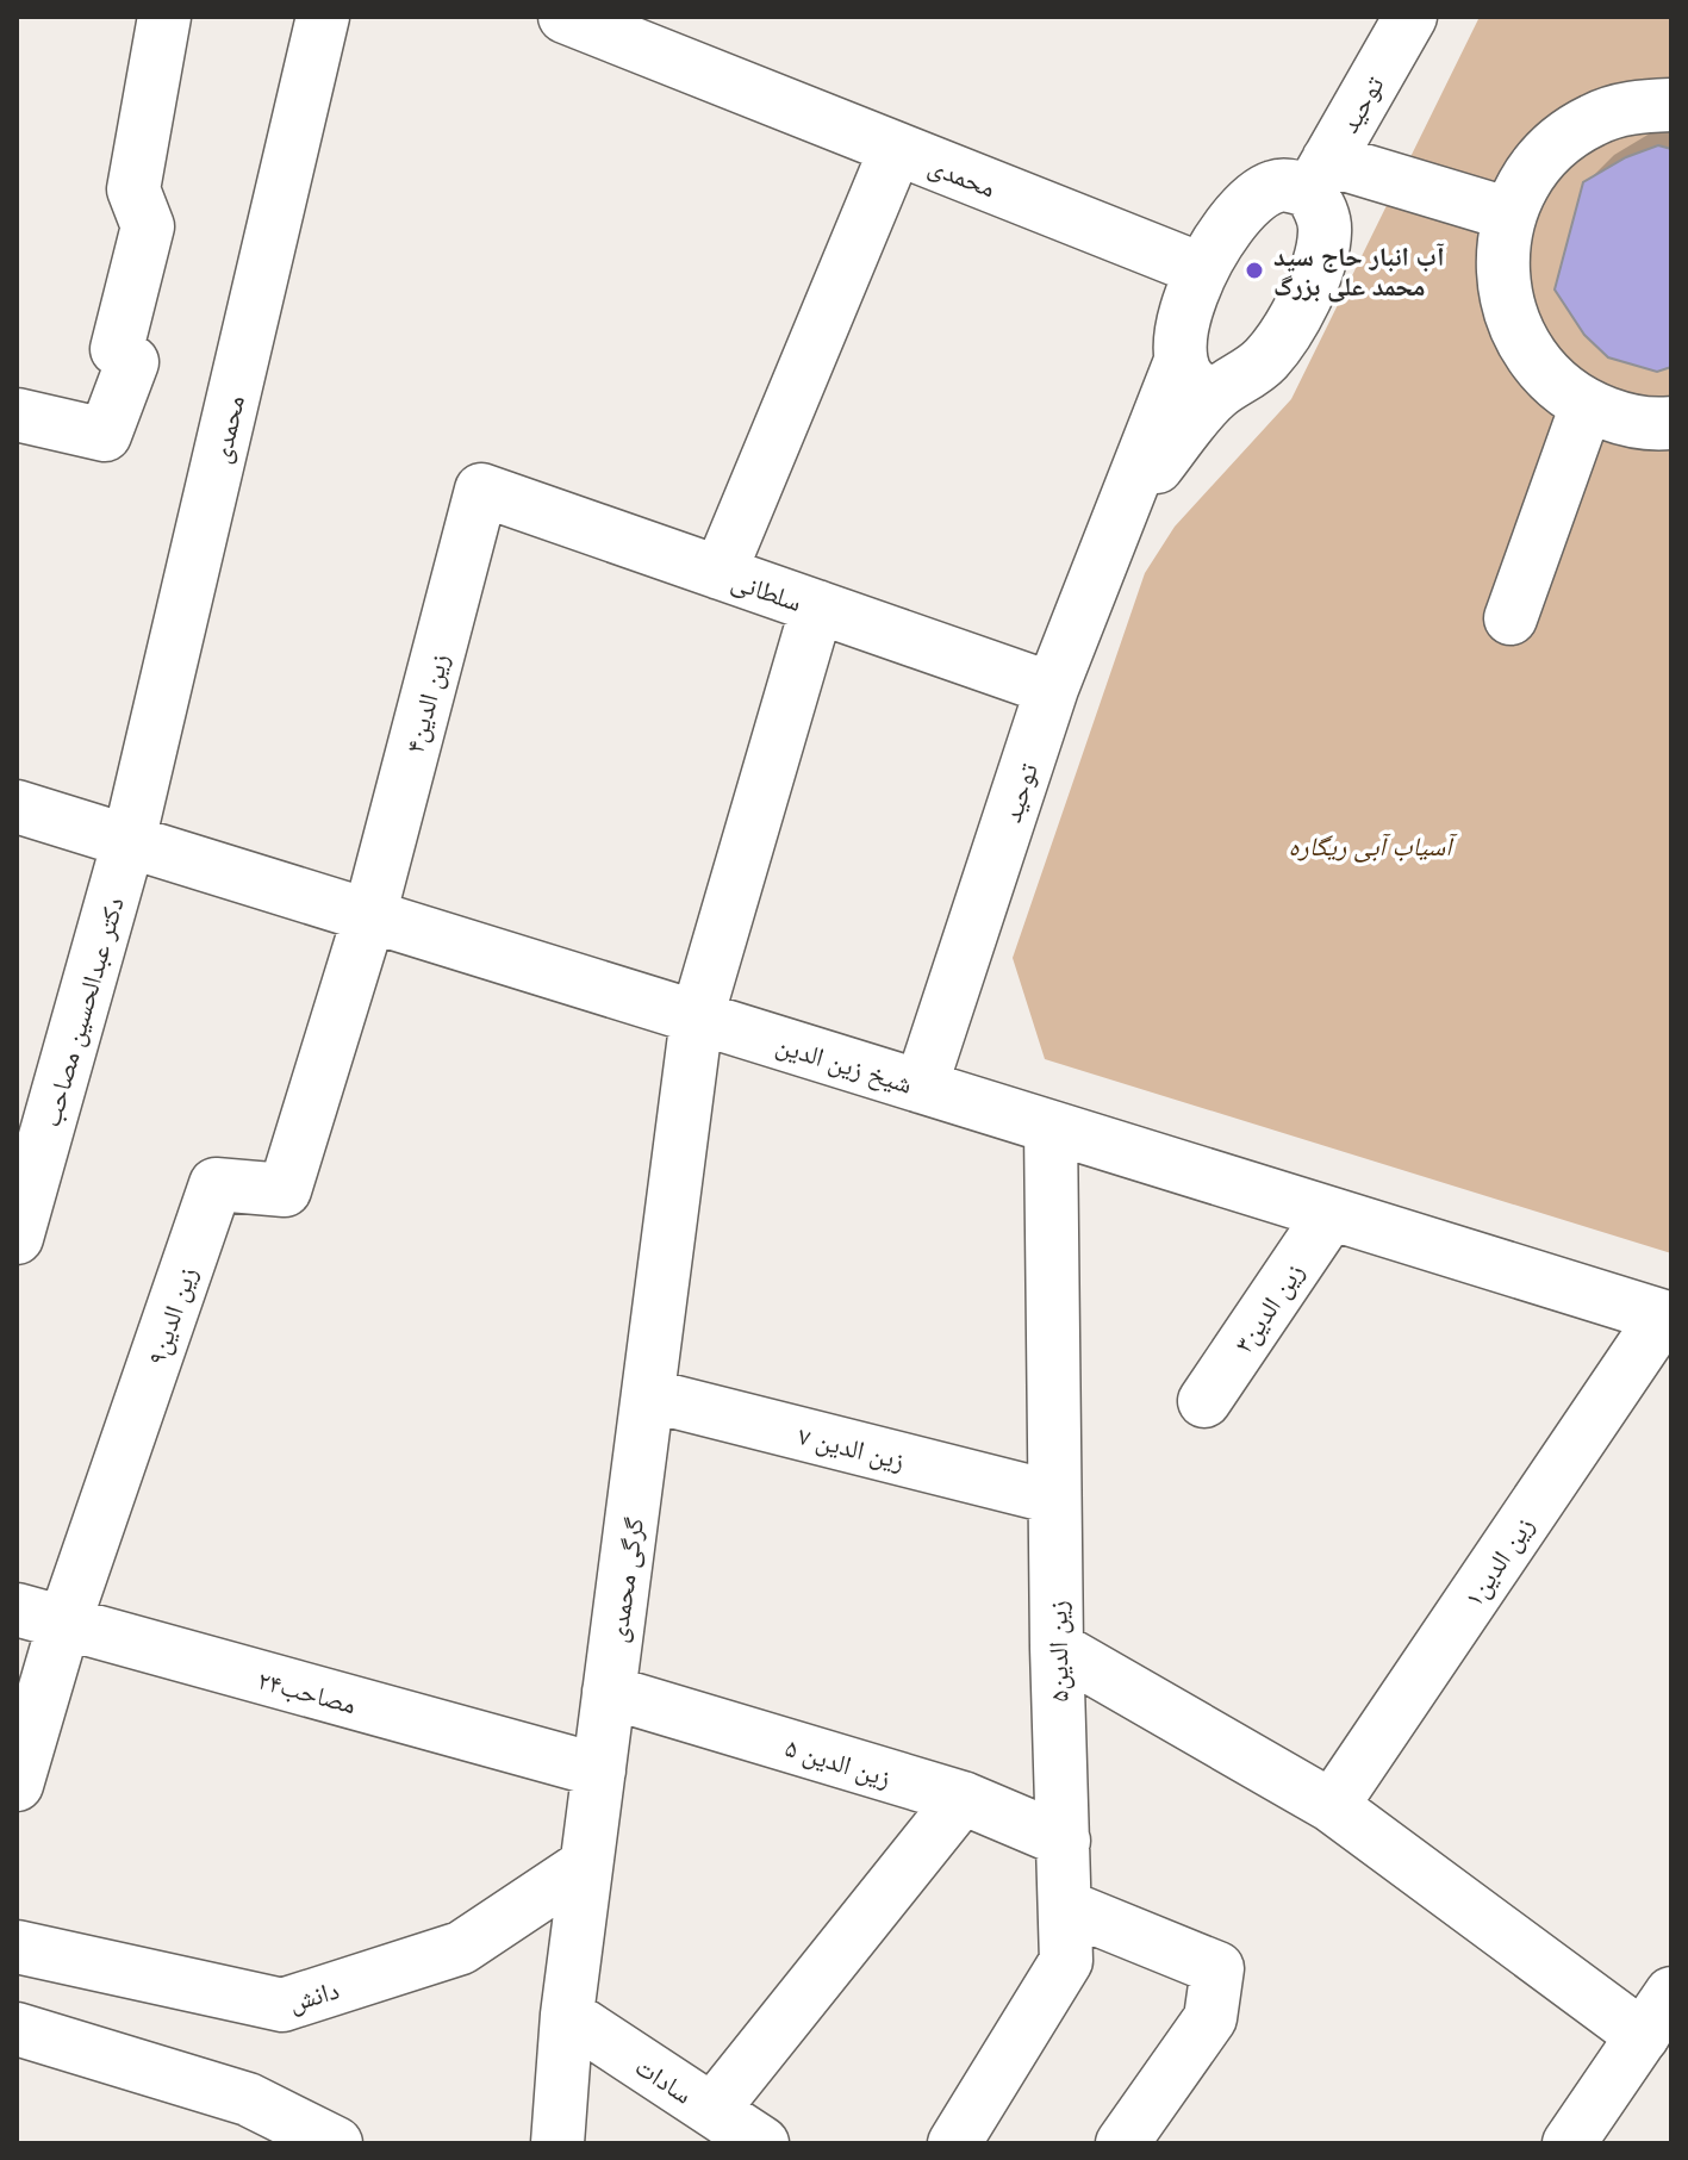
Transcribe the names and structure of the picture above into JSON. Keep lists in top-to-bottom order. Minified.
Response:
{"streets":{"main road":["توحید","محمدی","سلطانی","زین الدین۴","دکتر عبدالحسین مصاحب","شیخ زین الدین","زین الدین۳","زین الدین۹","زین الدین ۷","زین الدین۱","گرگی محمدی","زین الدین۵","مصاحب۲۴","زین الدین ۵","دانش","سادات"]},"crossings":[["توحید","سلطانی"],["توحید","شیخ زین الدین"],["محمدی","دکتر عبدالحسین مصاحب"],["محمدی","شیخ زین الدین"],["سلطانی","زین الدین۴"],["سلطانی","گرگی محمدی"],["زین الدین۴","شیخ زین الدین"],["زین الدین۴","زین الدین۹"],["دکتر عبدالحسین مصاحب","شیخ زین الدین"],["شیخ زین الدین","زین الدین۳"],["شیخ زین الدین","زین الدین۹"],["شیخ زین الدین","زین الدین۱"],["شیخ زین الدین","گرگی محمدی"],["شیخ زین الدین","زین الدین۵"],["زین الدین۹","مصاحب۲۴"],["زین الدین ۷","گرگی محمدی"],["زین الدین ۷","زین الدین۵"],["گرگی محمدی","مصاحب۲۴"],["گرگی محمدی","زین الدین ۵"],["گرگی محمدی","دانش"],["گرگی محمدی","سادات"],["زین الدین۵","زین الدین ۵"]],"parks":["آسیاب آبی ریگاره"],"places":["آب انبار حاج سید محمد علی بزرگ"]}
